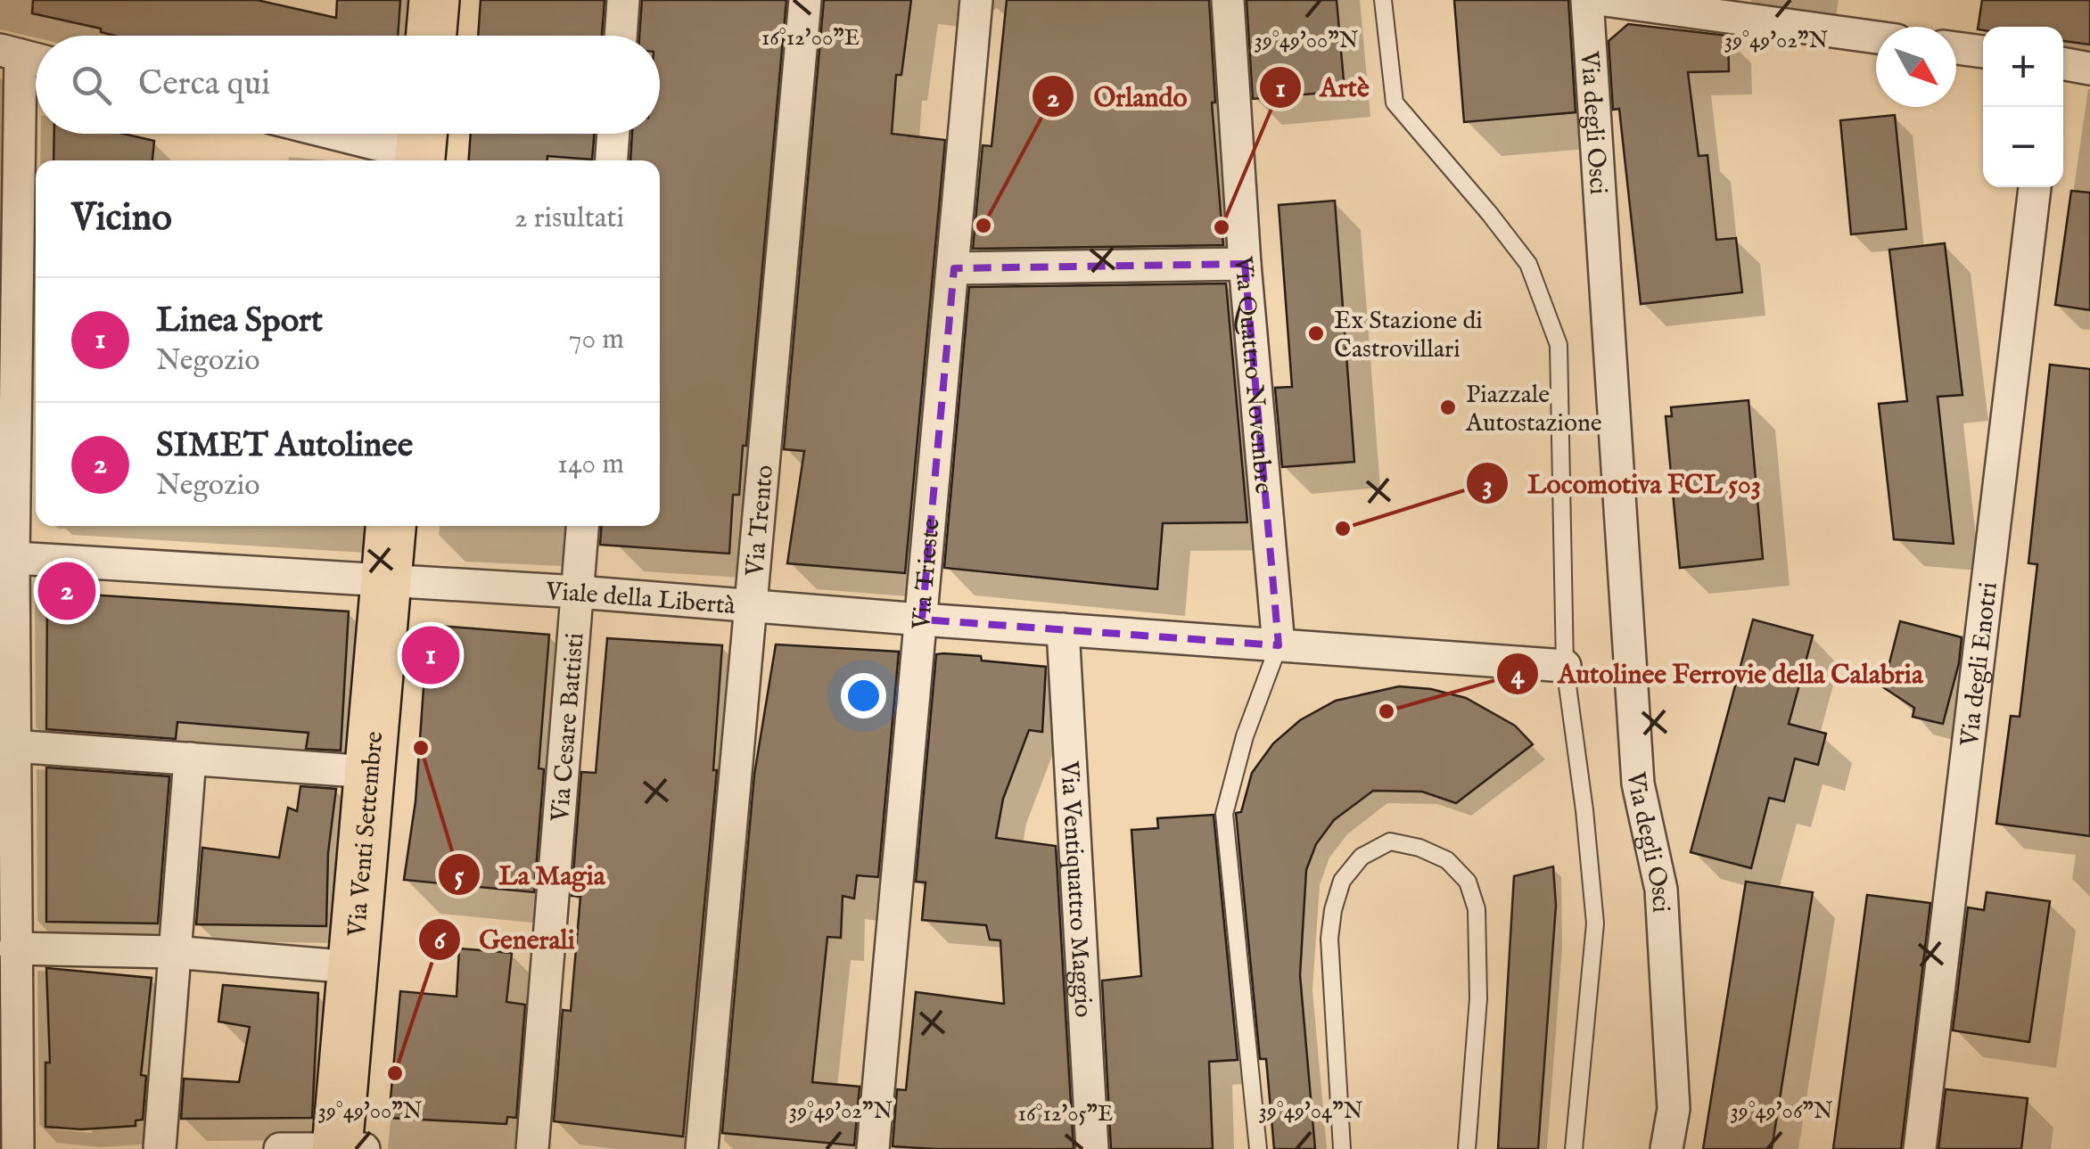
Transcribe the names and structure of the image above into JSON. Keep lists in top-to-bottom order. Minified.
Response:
{"streets":{"main road":["Via Venti Settembre"],"street":["Via degli Osci","Via Quattro Novembre","Via Trento","Via Trieste","Viale della Libertà","Via degli Enotri","Via Cesare Battisti","Via Ventiquattro Maggio"]},"crossings":[["Via Quattro Novembre","Viale della Libertà"],["Via Trento","Viale della Libertà"],["Via Trieste","Viale della Libertà"],["Viale della Libertà","Via Cesare Battisti"],["Viale della Libertà","Via Venti Settembre"],["Viale della Libertà","Via Ventiquattro Maggio"]],"places":["Orlando","Artè","Ex Stazione di Castrovillari","Piazzale Autostazione","Locomotiva FCL 503","Autolinee Ferrovie della Calabria","La Magia","Generali"],"north":"bottom right","page":{"map_buttons":["+","−"],"search":"Cerca qui","heading":["Vicino","2 risultati"],"list":[{"mark":"1","name":"Linea Sport","note":"Negozio","value":"70 m"},{"mark":"2","name":"SIMET Autolinee","note":"Negozio","value":"140 m"}],"pins":["2","1"]},"coordinates":["16°12'00\"E","39°49'00\"N","39°49'02\"N","39°49'04\"N","39°49'06\"N","16°12'05\"E"]}
